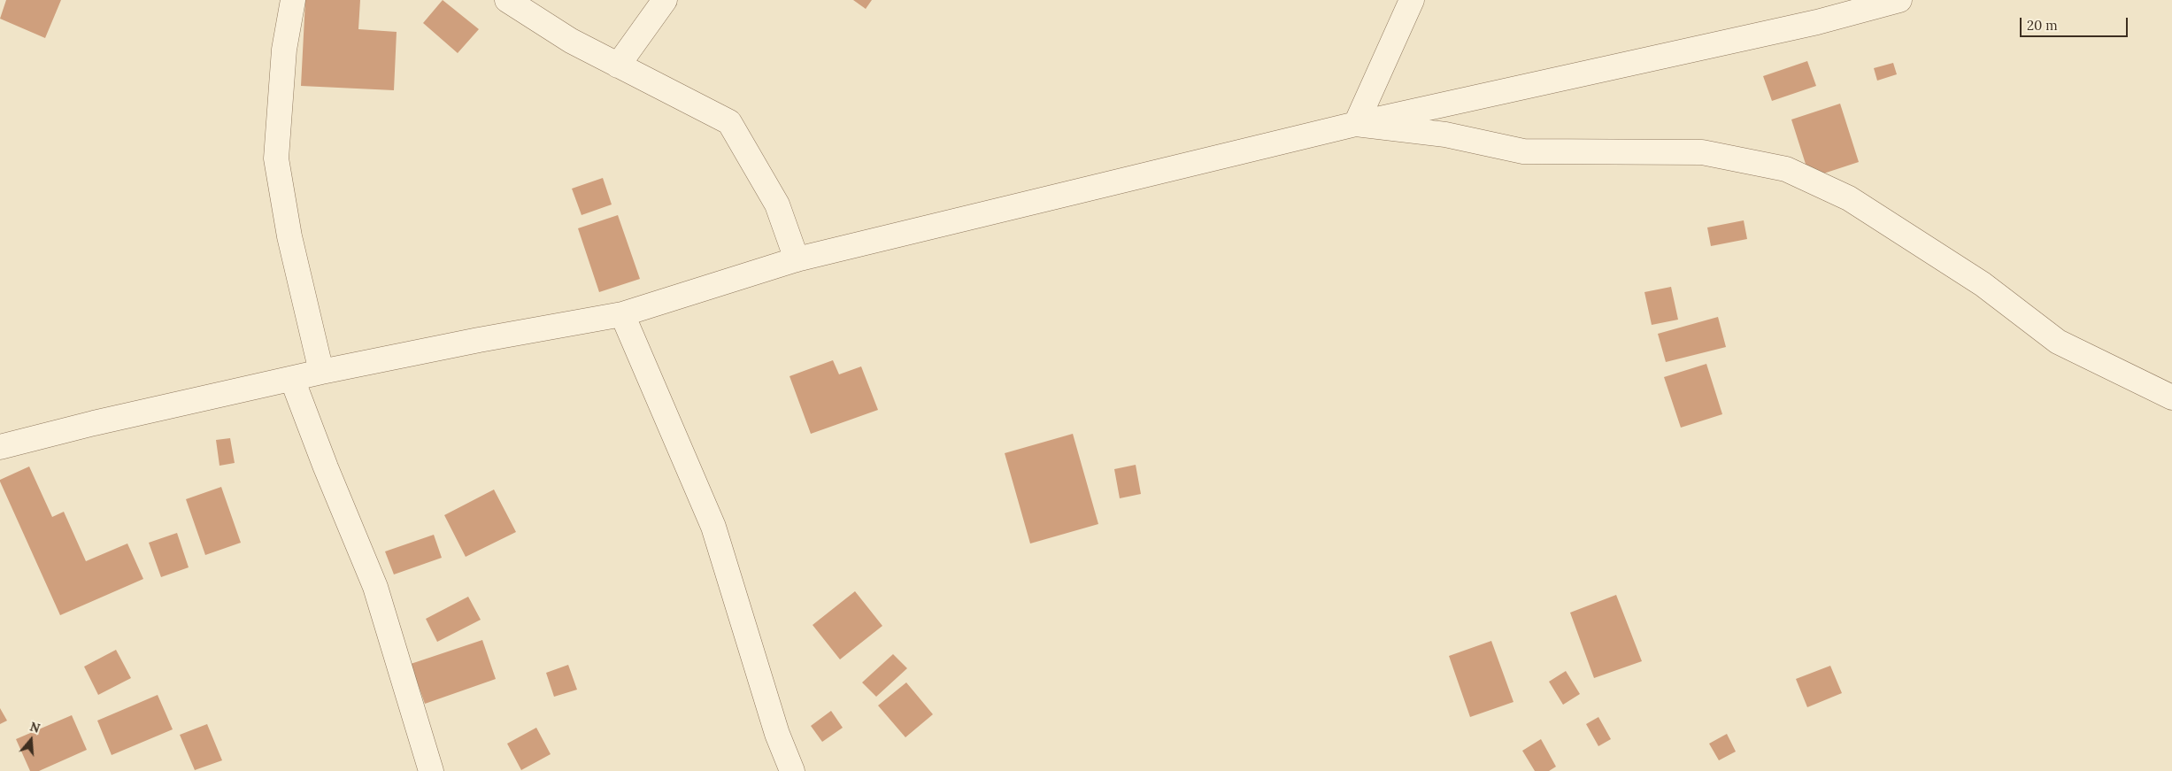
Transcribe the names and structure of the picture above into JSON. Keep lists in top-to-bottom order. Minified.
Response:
{"scale_bar":"20 m","north":"top"}
